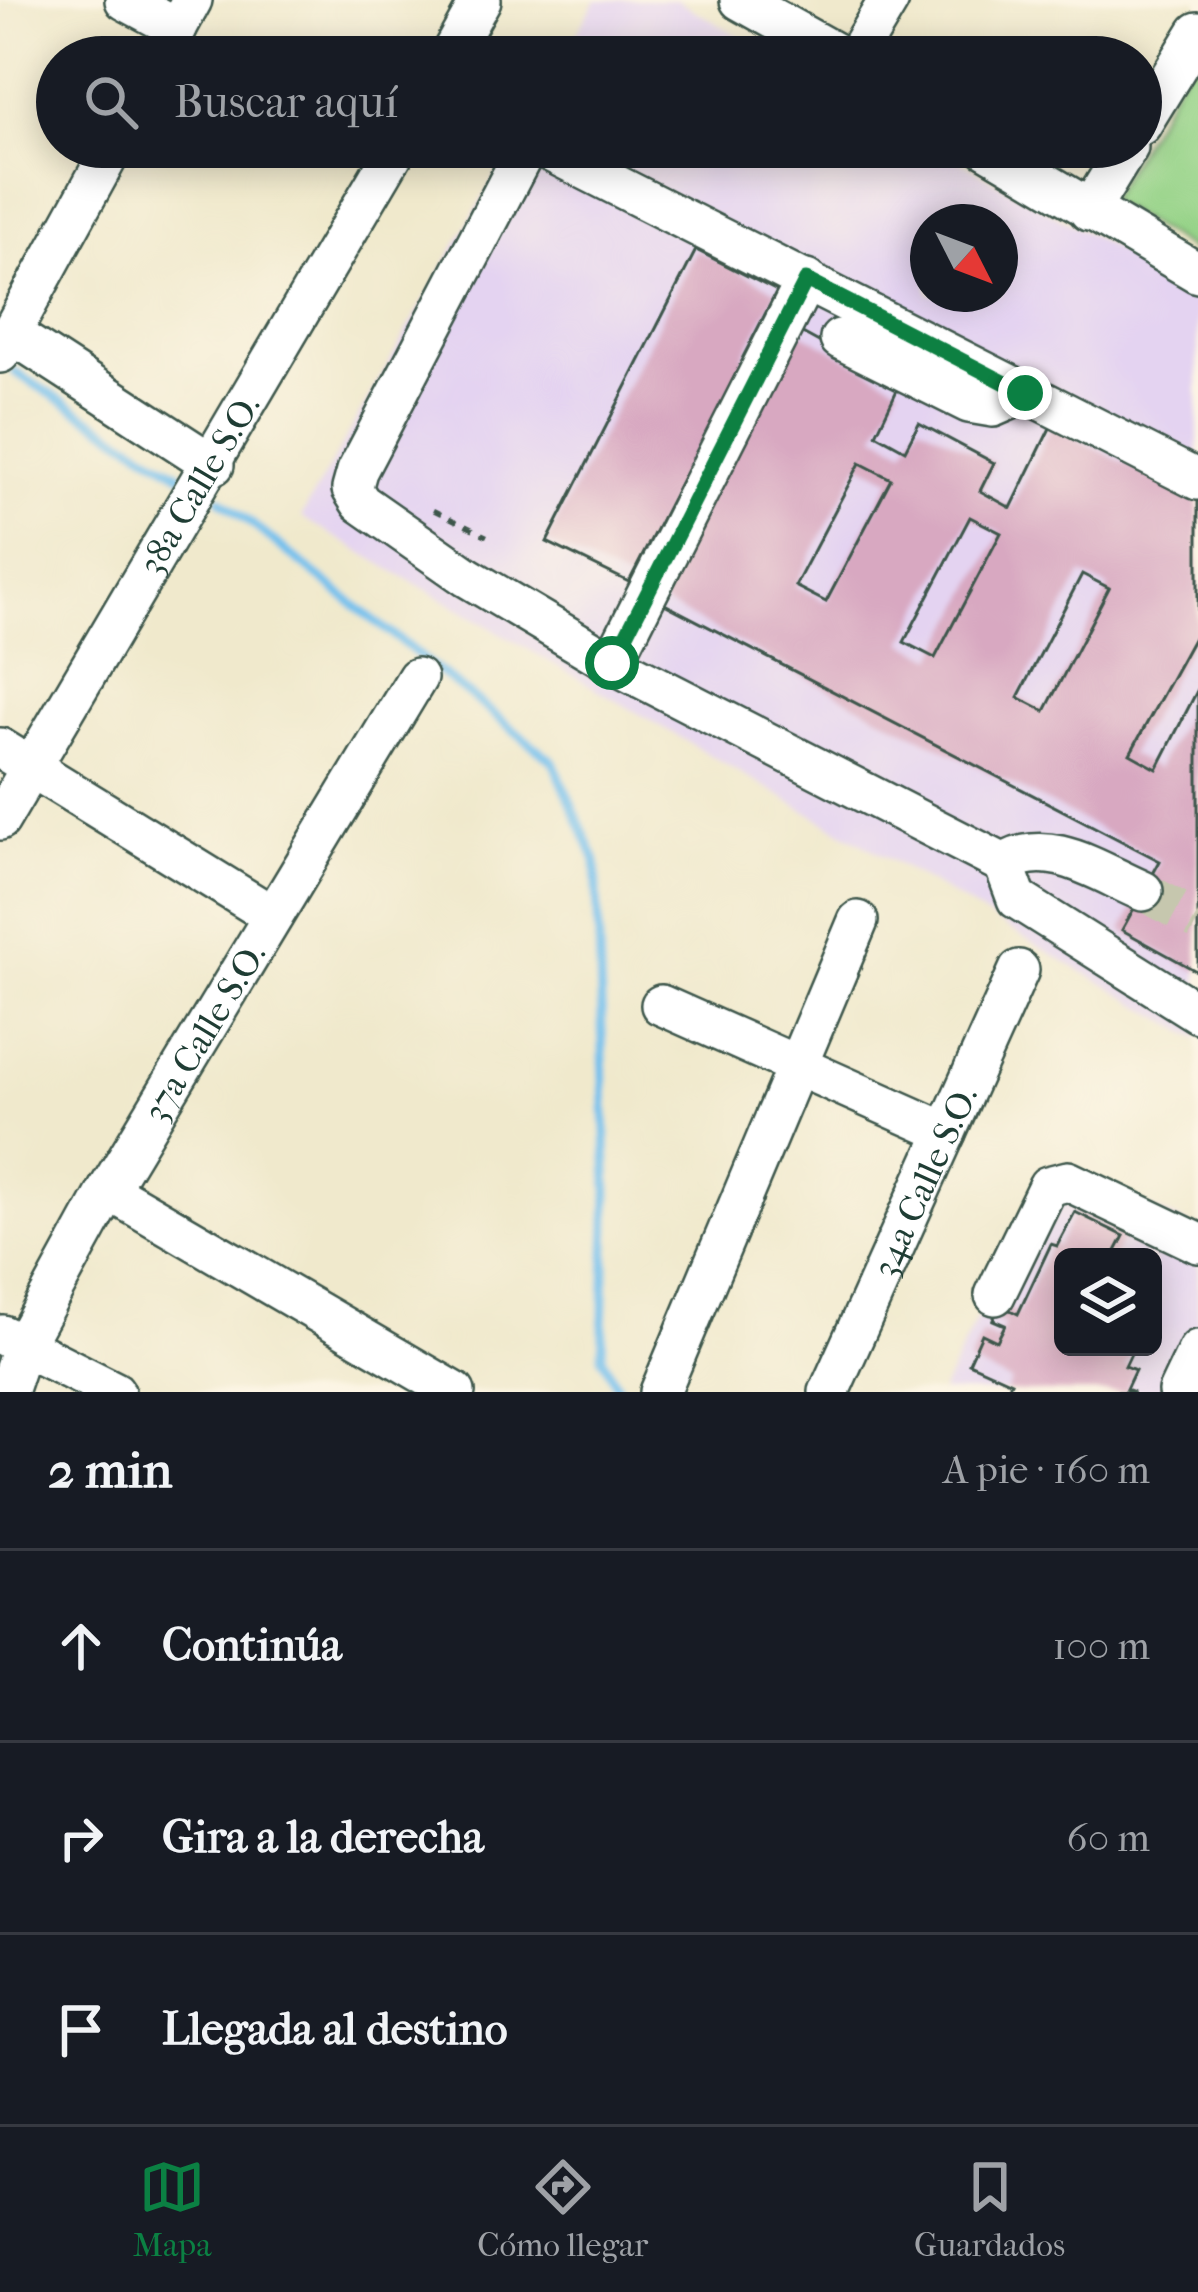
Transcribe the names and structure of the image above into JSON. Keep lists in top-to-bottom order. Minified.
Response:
{"streets":{"street":["38a Calle S.O.","37a Calle S.O.","34a Calle S.O."]},"north":"bottom right","page":{"search":"Buscar aquí","heading":["2 min","A pie · 160 m"],"list":[["Continúa","100 m"],["Gira a la derecha","60 m"],"Llegada al destino"],"nav":["Mapa","Cómo llegar","Guardados"]}}
